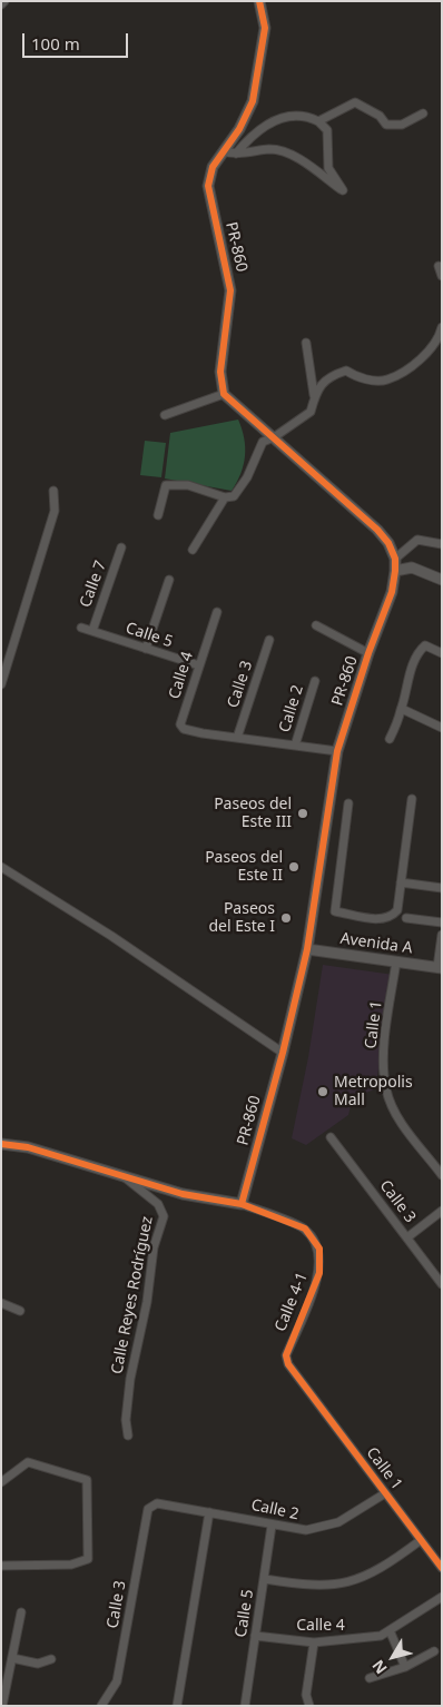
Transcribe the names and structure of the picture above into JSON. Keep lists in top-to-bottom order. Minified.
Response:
{"streets":{"street":["PR-860","Calle 7","Calle 5","Calle 4","Calle 3","Calle 2","Avenida A","Calle 1","Calle Reyes Rodríguez","Calle 4-1"]},"crossings":[["PR-860","Avenida A"],["PR-860","Calle 4-1"],["Calle 7","Calle 5"],["Calle 5","Calle 4"],["Calle 5","Calle 2"],["Calle 4","Calle 3"],["Calle 3","Calle 2"],["Calle 2","Calle 1"],["Avenida A","Calle 1"],["Calle 1","Calle 4-1"]],"places":["Paseos del Este III","Paseos del Este II","Paseos del Este I","Metropolis Mall"],"scale_bar":"100 m","north":"bottom left"}
